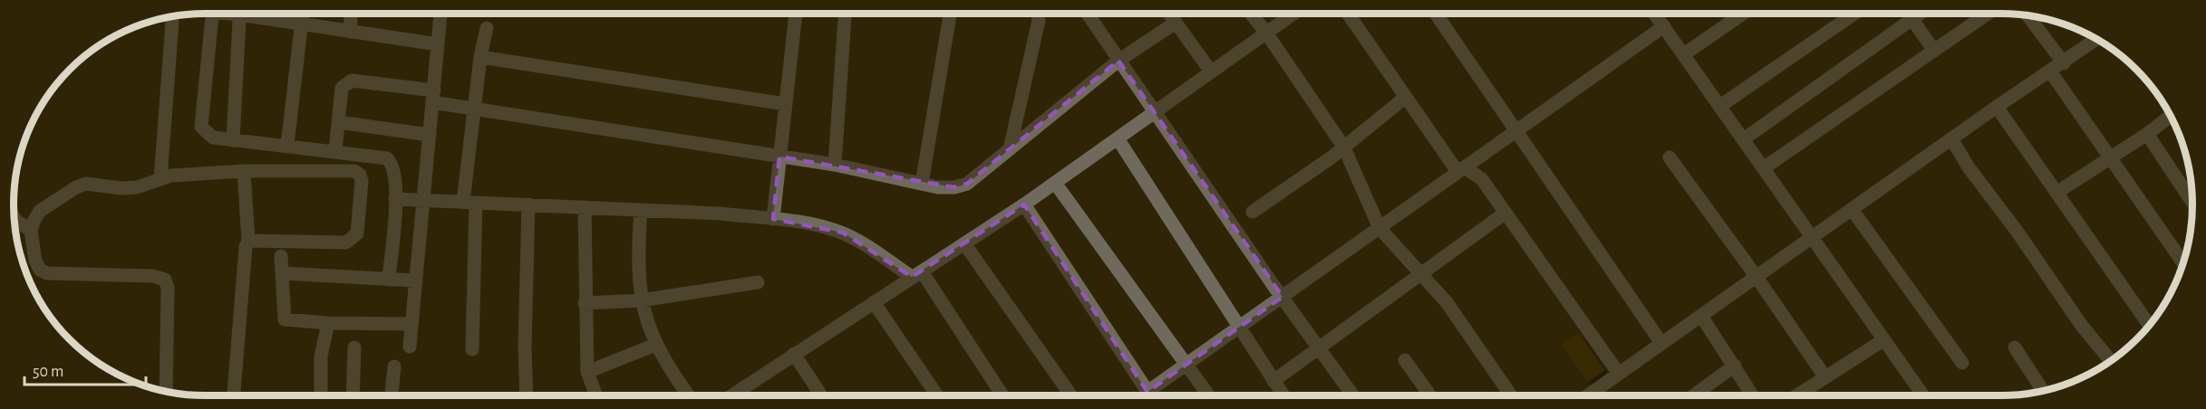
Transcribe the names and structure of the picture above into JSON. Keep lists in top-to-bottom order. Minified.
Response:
{"scale_bar":"50 m"}
